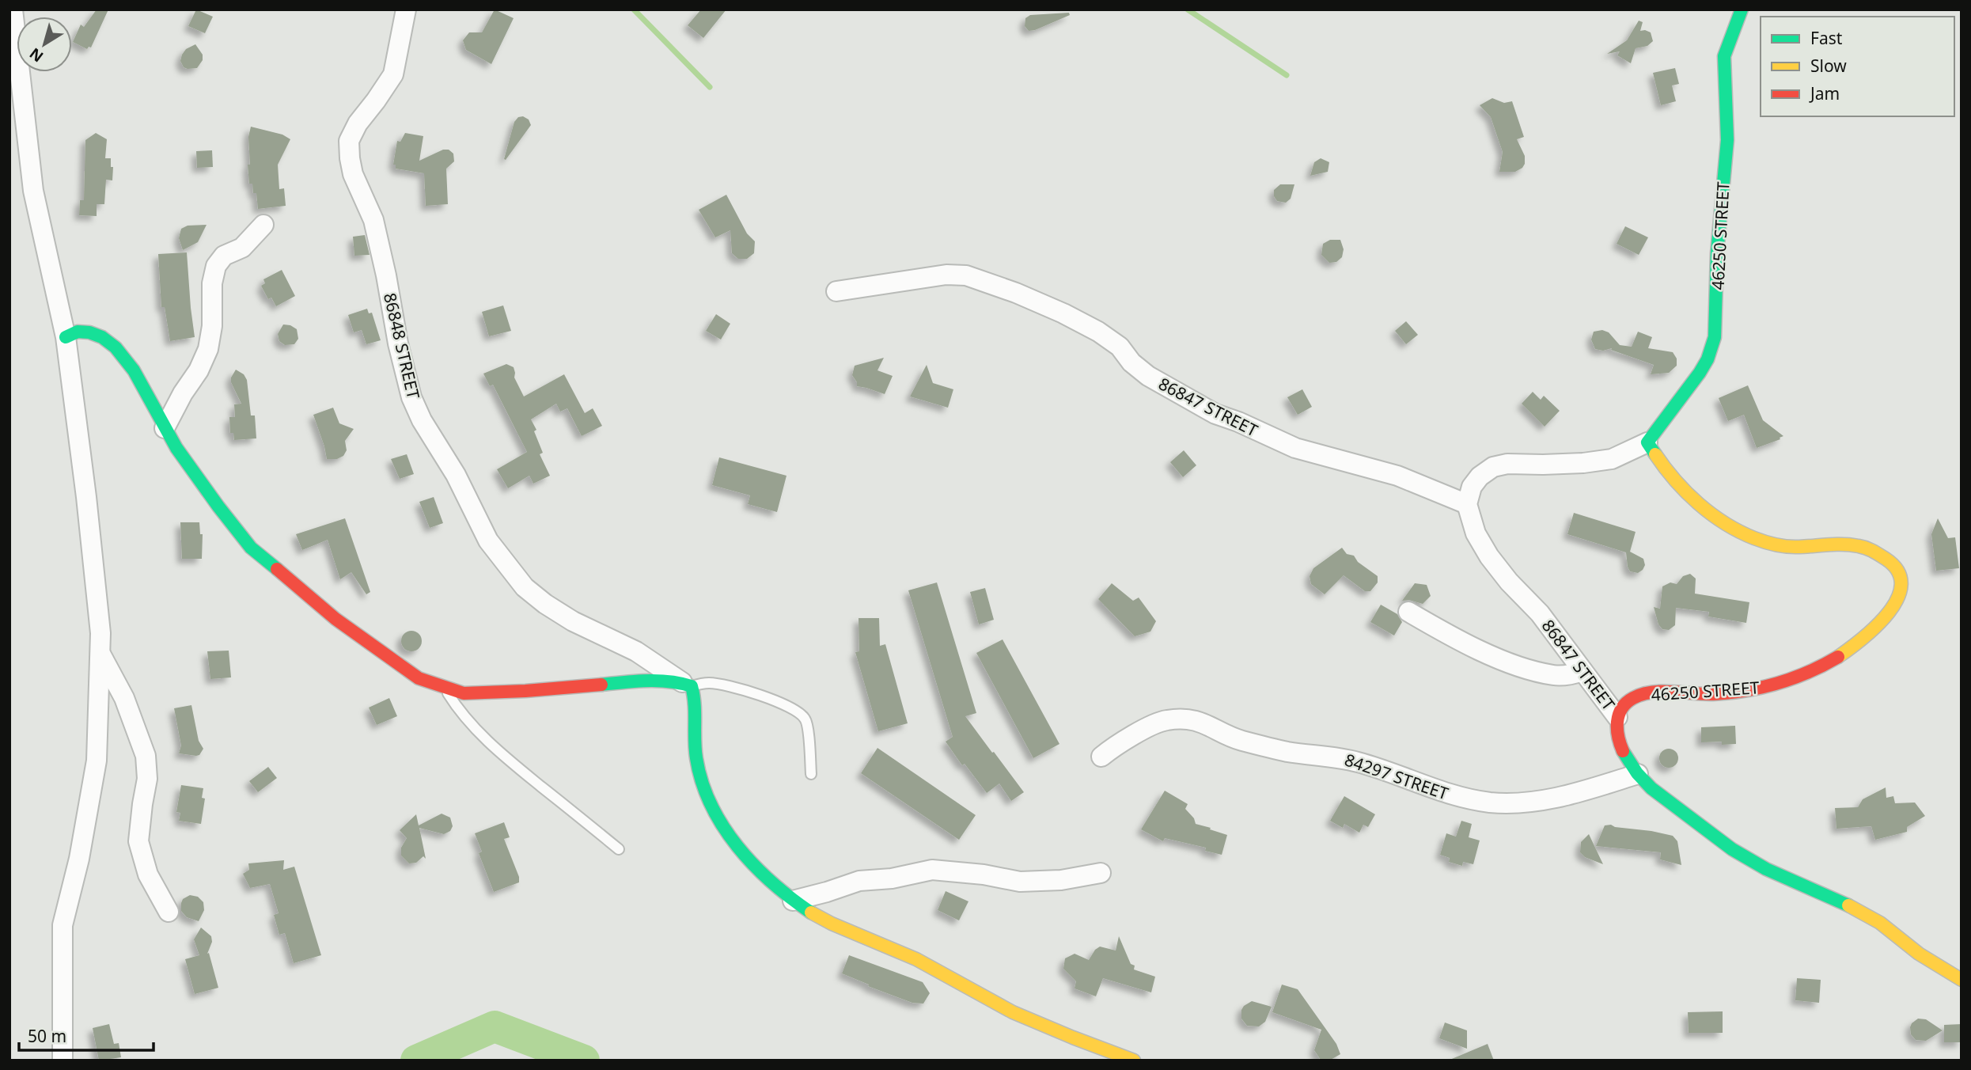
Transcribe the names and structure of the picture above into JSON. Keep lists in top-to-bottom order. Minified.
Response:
{"streets":{"street":["46250 STREET","86848 STREET","86847 STREET","84297 STREET"]},"crossings":[["46250 STREET","86847 STREET"]],"legend":["Fast","Slow","Jam"],"scale_bar":"50 m","north":"bottom left"}
